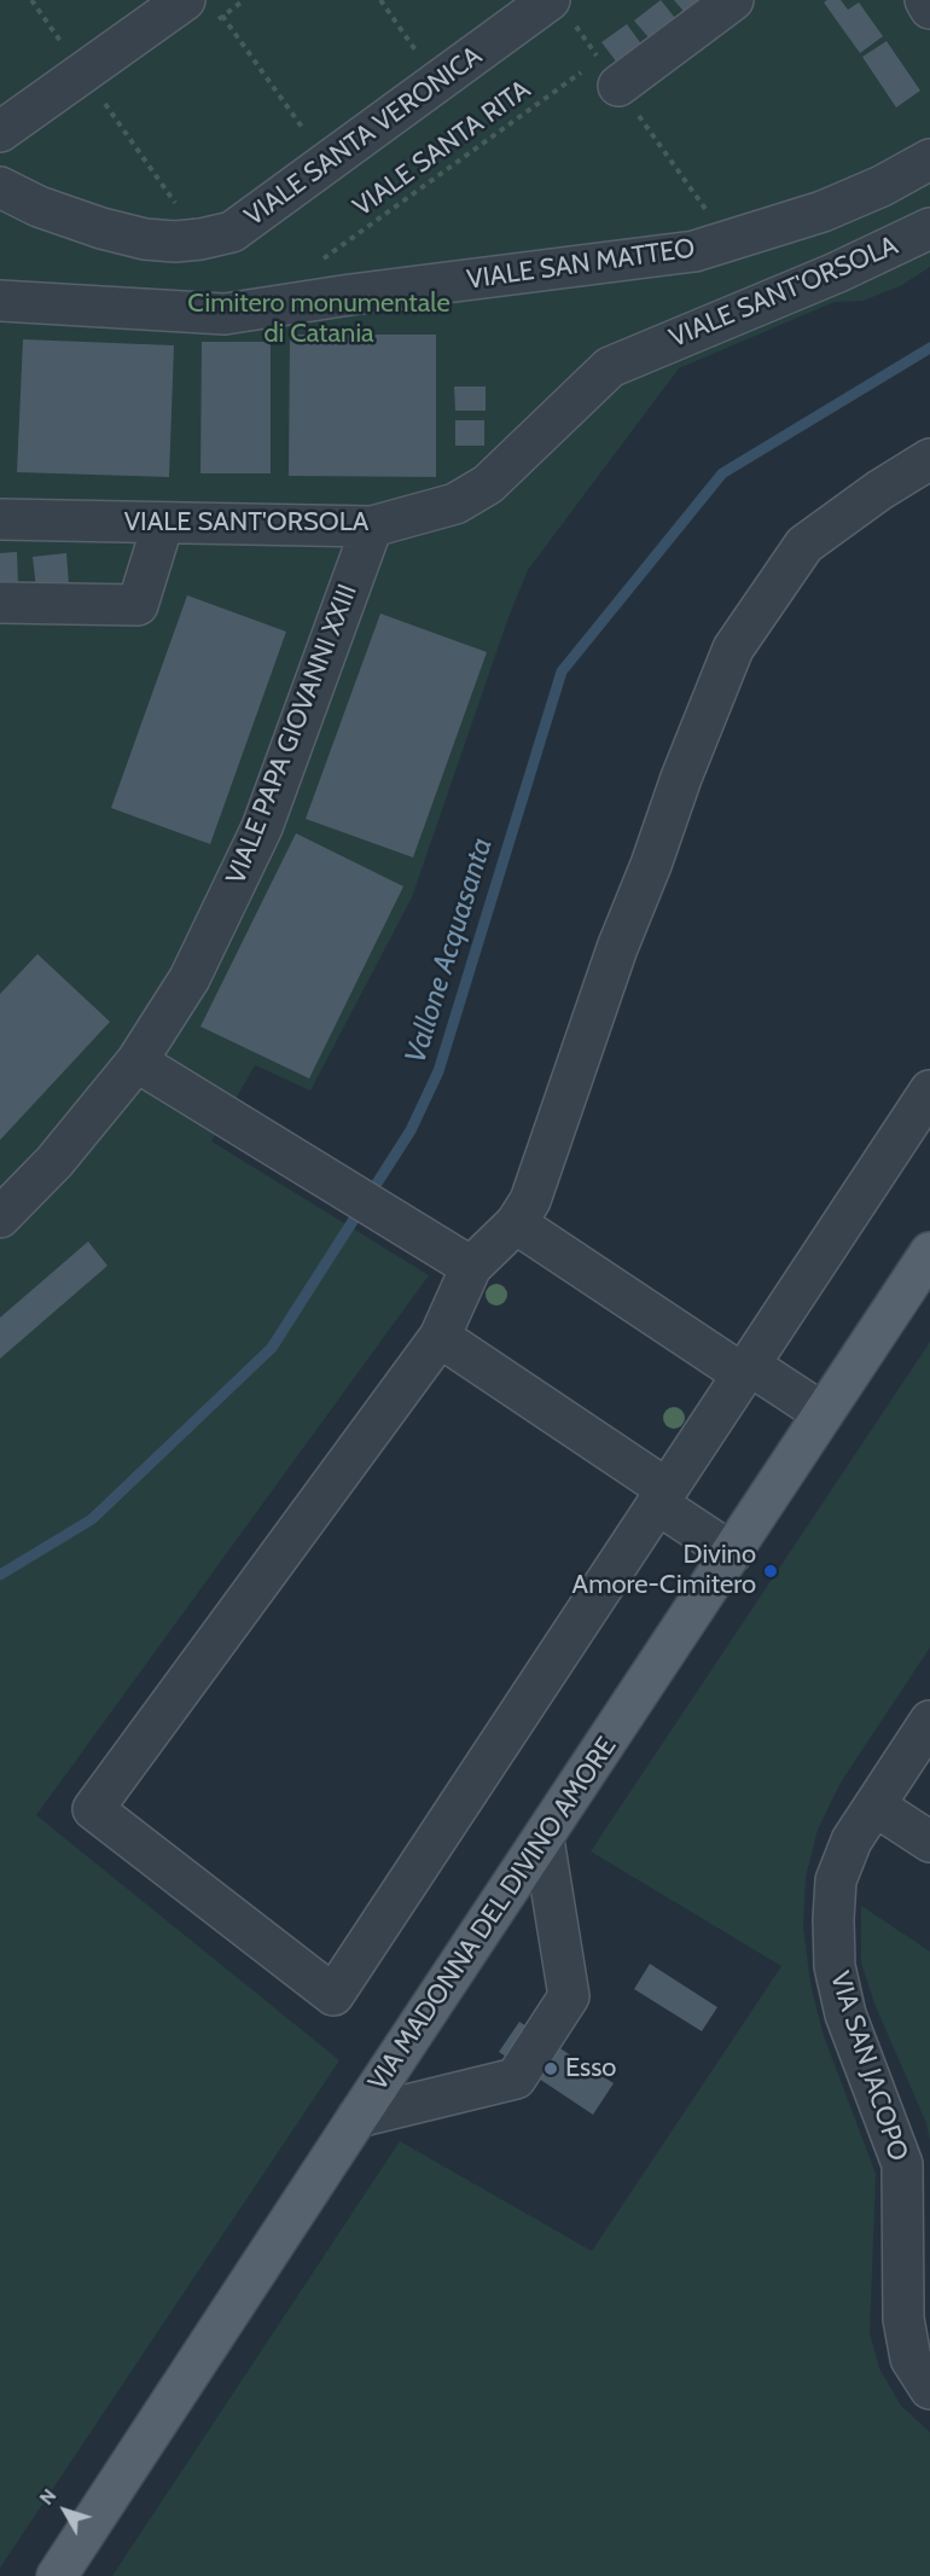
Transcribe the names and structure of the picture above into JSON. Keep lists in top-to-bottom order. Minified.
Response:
{"streets":{"main road":["VIA MADONNA DEL DIVINO AMORE"],"street":["VIALE SANTA VERONICA","VIALE SAN MATTEO","VIALE SANT'ORSOLA","VIALE PAPA GIOVANNI XXIII","VIA SAN JACOPO"],"path":["VIALE SANTA RITA"]},"crossings":[["VIALE SANT'ORSOLA","VIALE PAPA GIOVANNI XXIII"]],"water":["Vallone Acquasanta"],"parks":["Cimitero monumentale di Catania"],"places":["Divino Amore-Cimitero","Esso"],"north":"top left"}
